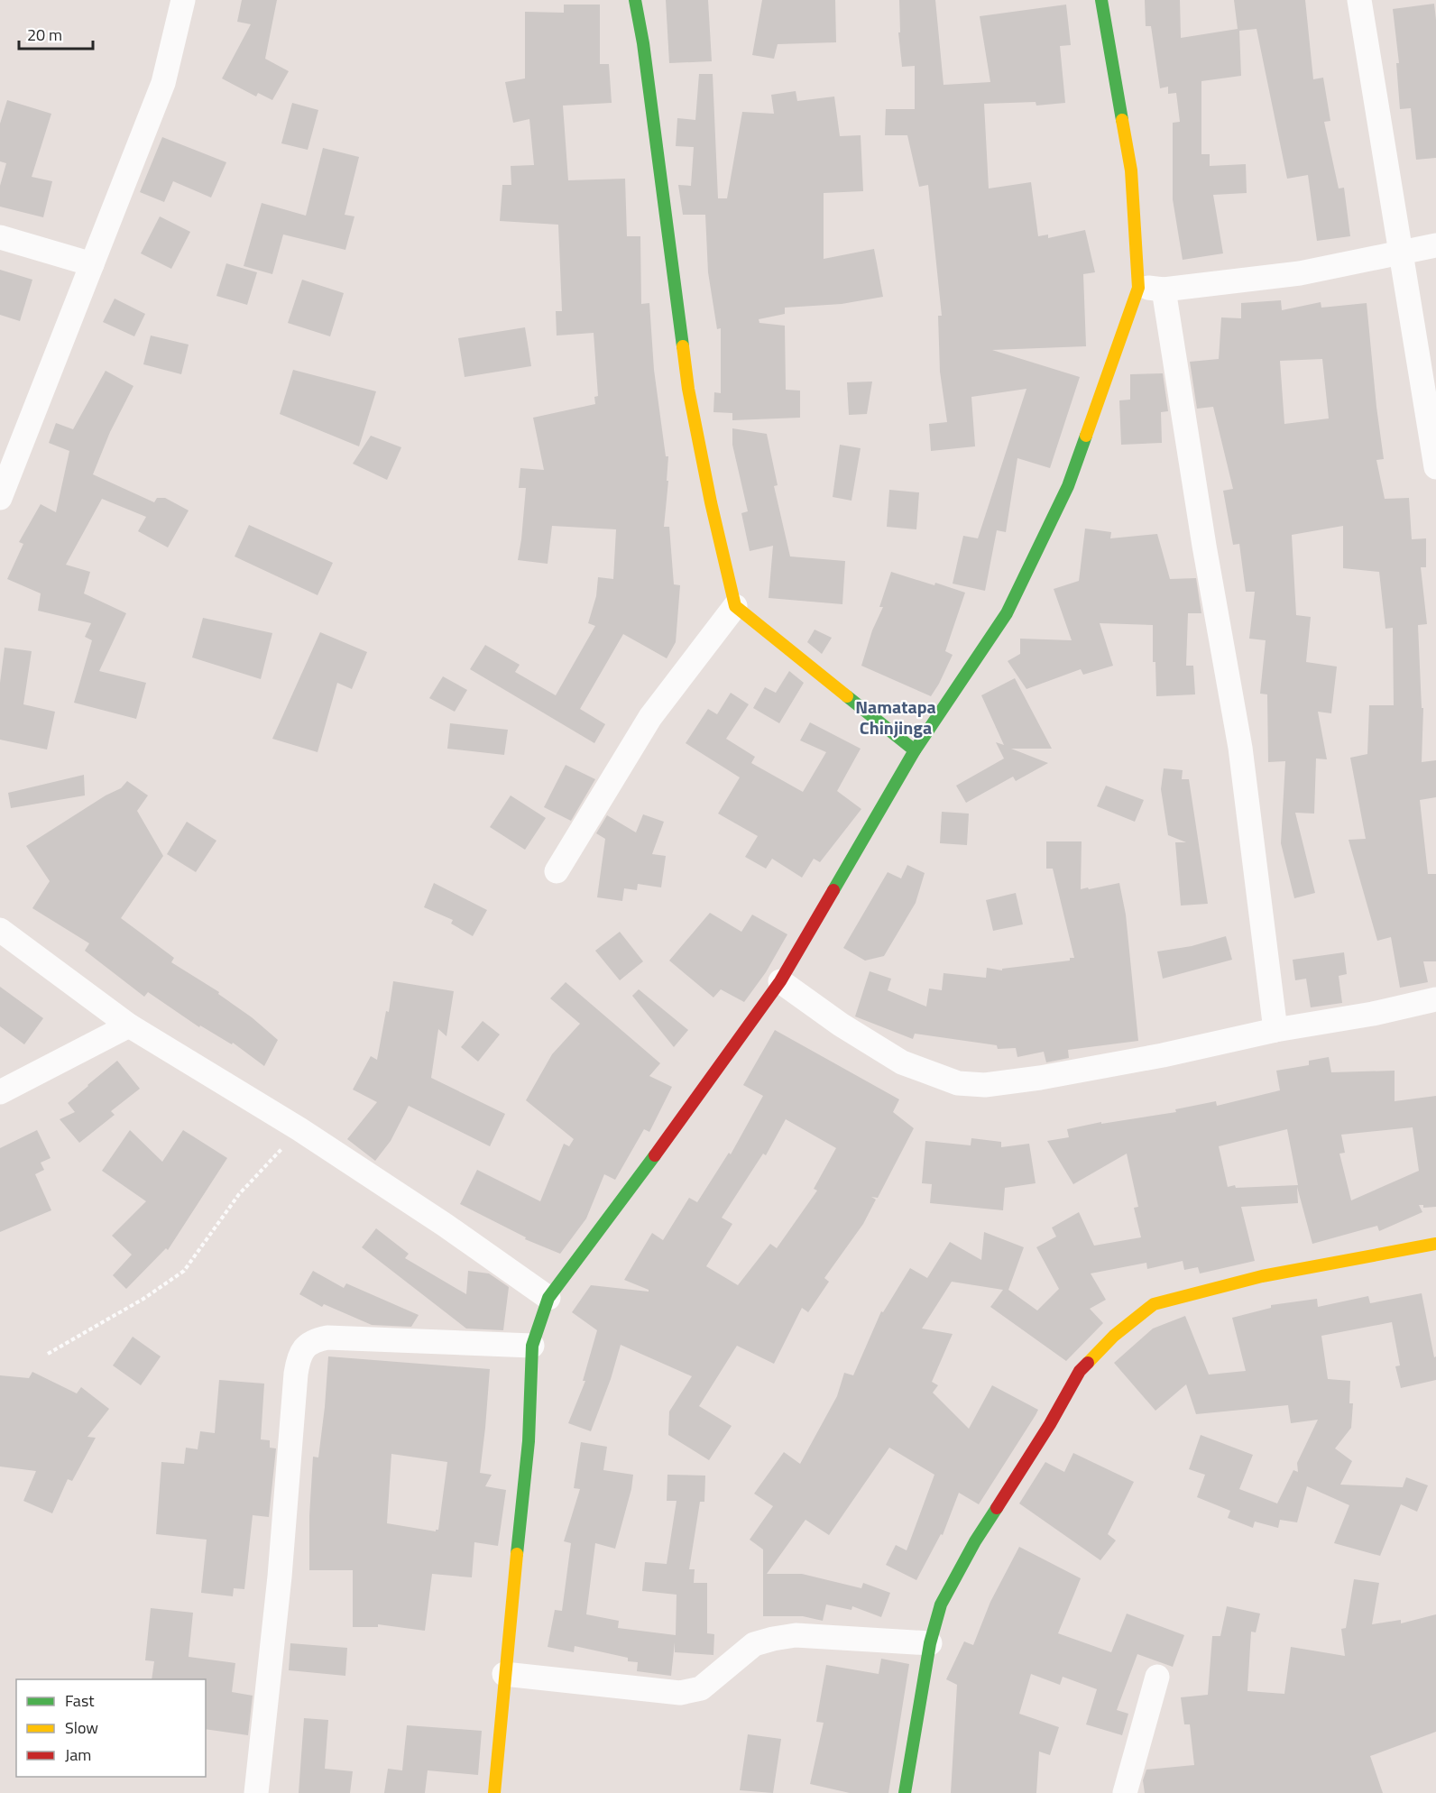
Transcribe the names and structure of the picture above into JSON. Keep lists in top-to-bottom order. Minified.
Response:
{"districts":["Namatapa Chinjinga"],"legend":["Fast","Slow","Jam"],"scale_bar":"20 m"}
